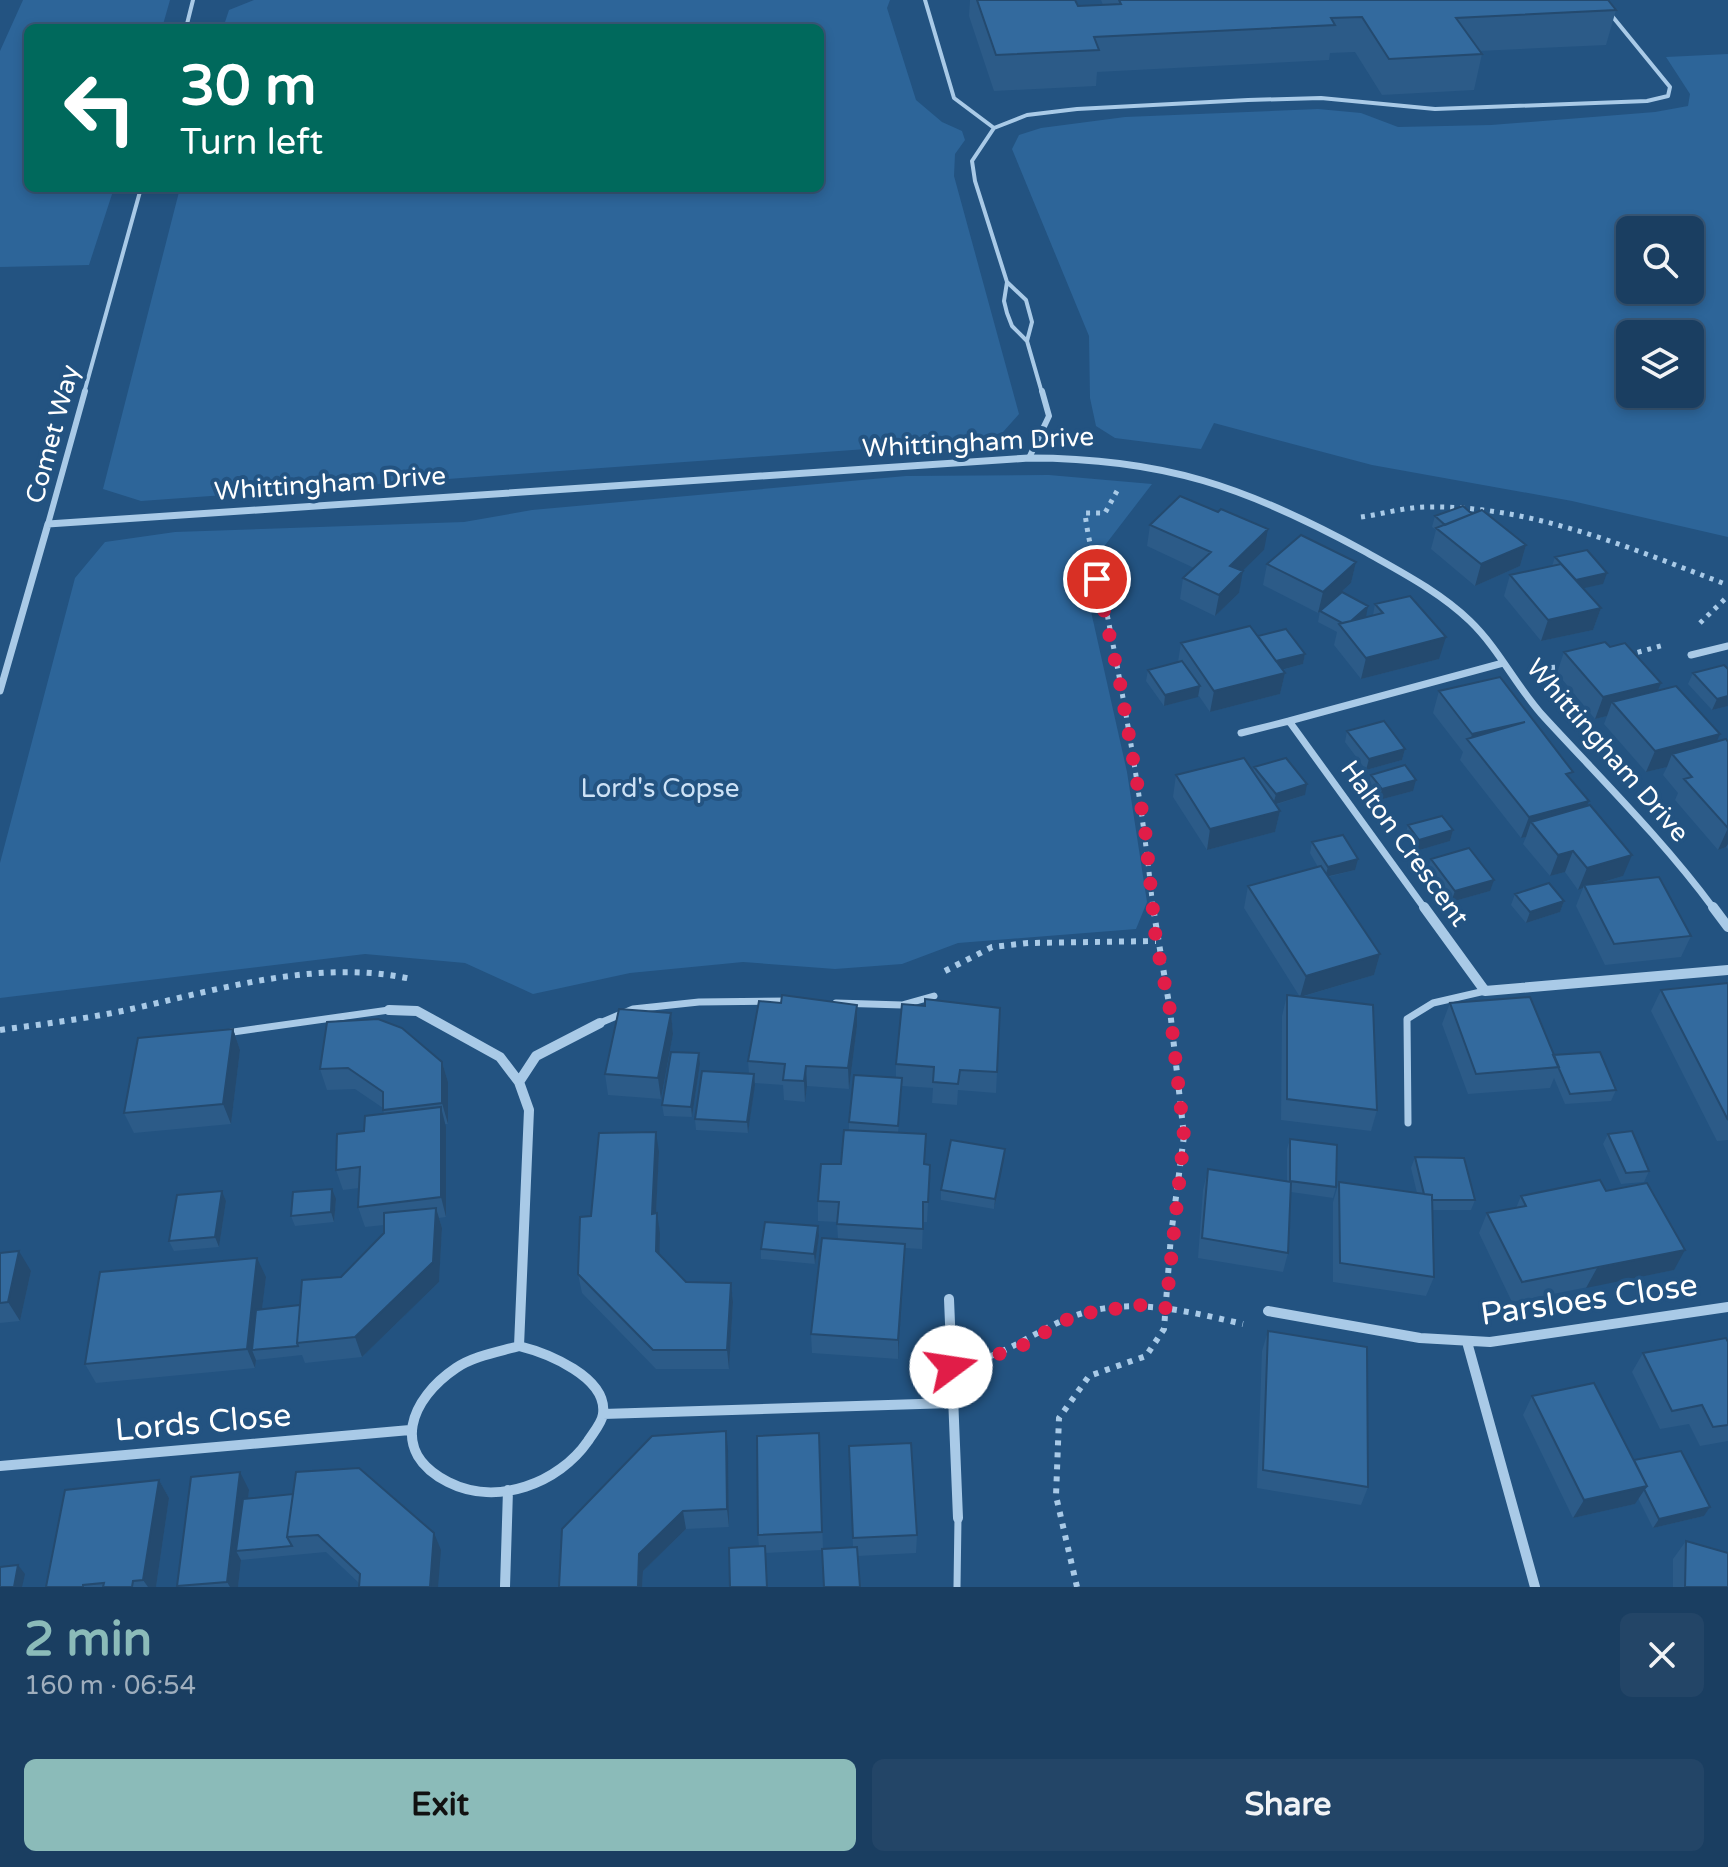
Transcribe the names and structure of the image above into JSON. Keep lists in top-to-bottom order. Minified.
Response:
{"streets":{"street":["Comet Way","Whittingham Drive","Halton Crescent","Parsloes Close","Lords Close"]},"crossings":[["Comet Way","Whittingham Drive"]],"parks":["Lord's Copse"],"page":{"turn":["30 m","Turn left"],"heading":["2 min","160 m · 06:54"],"buttons":["Exit","Share"]}}
